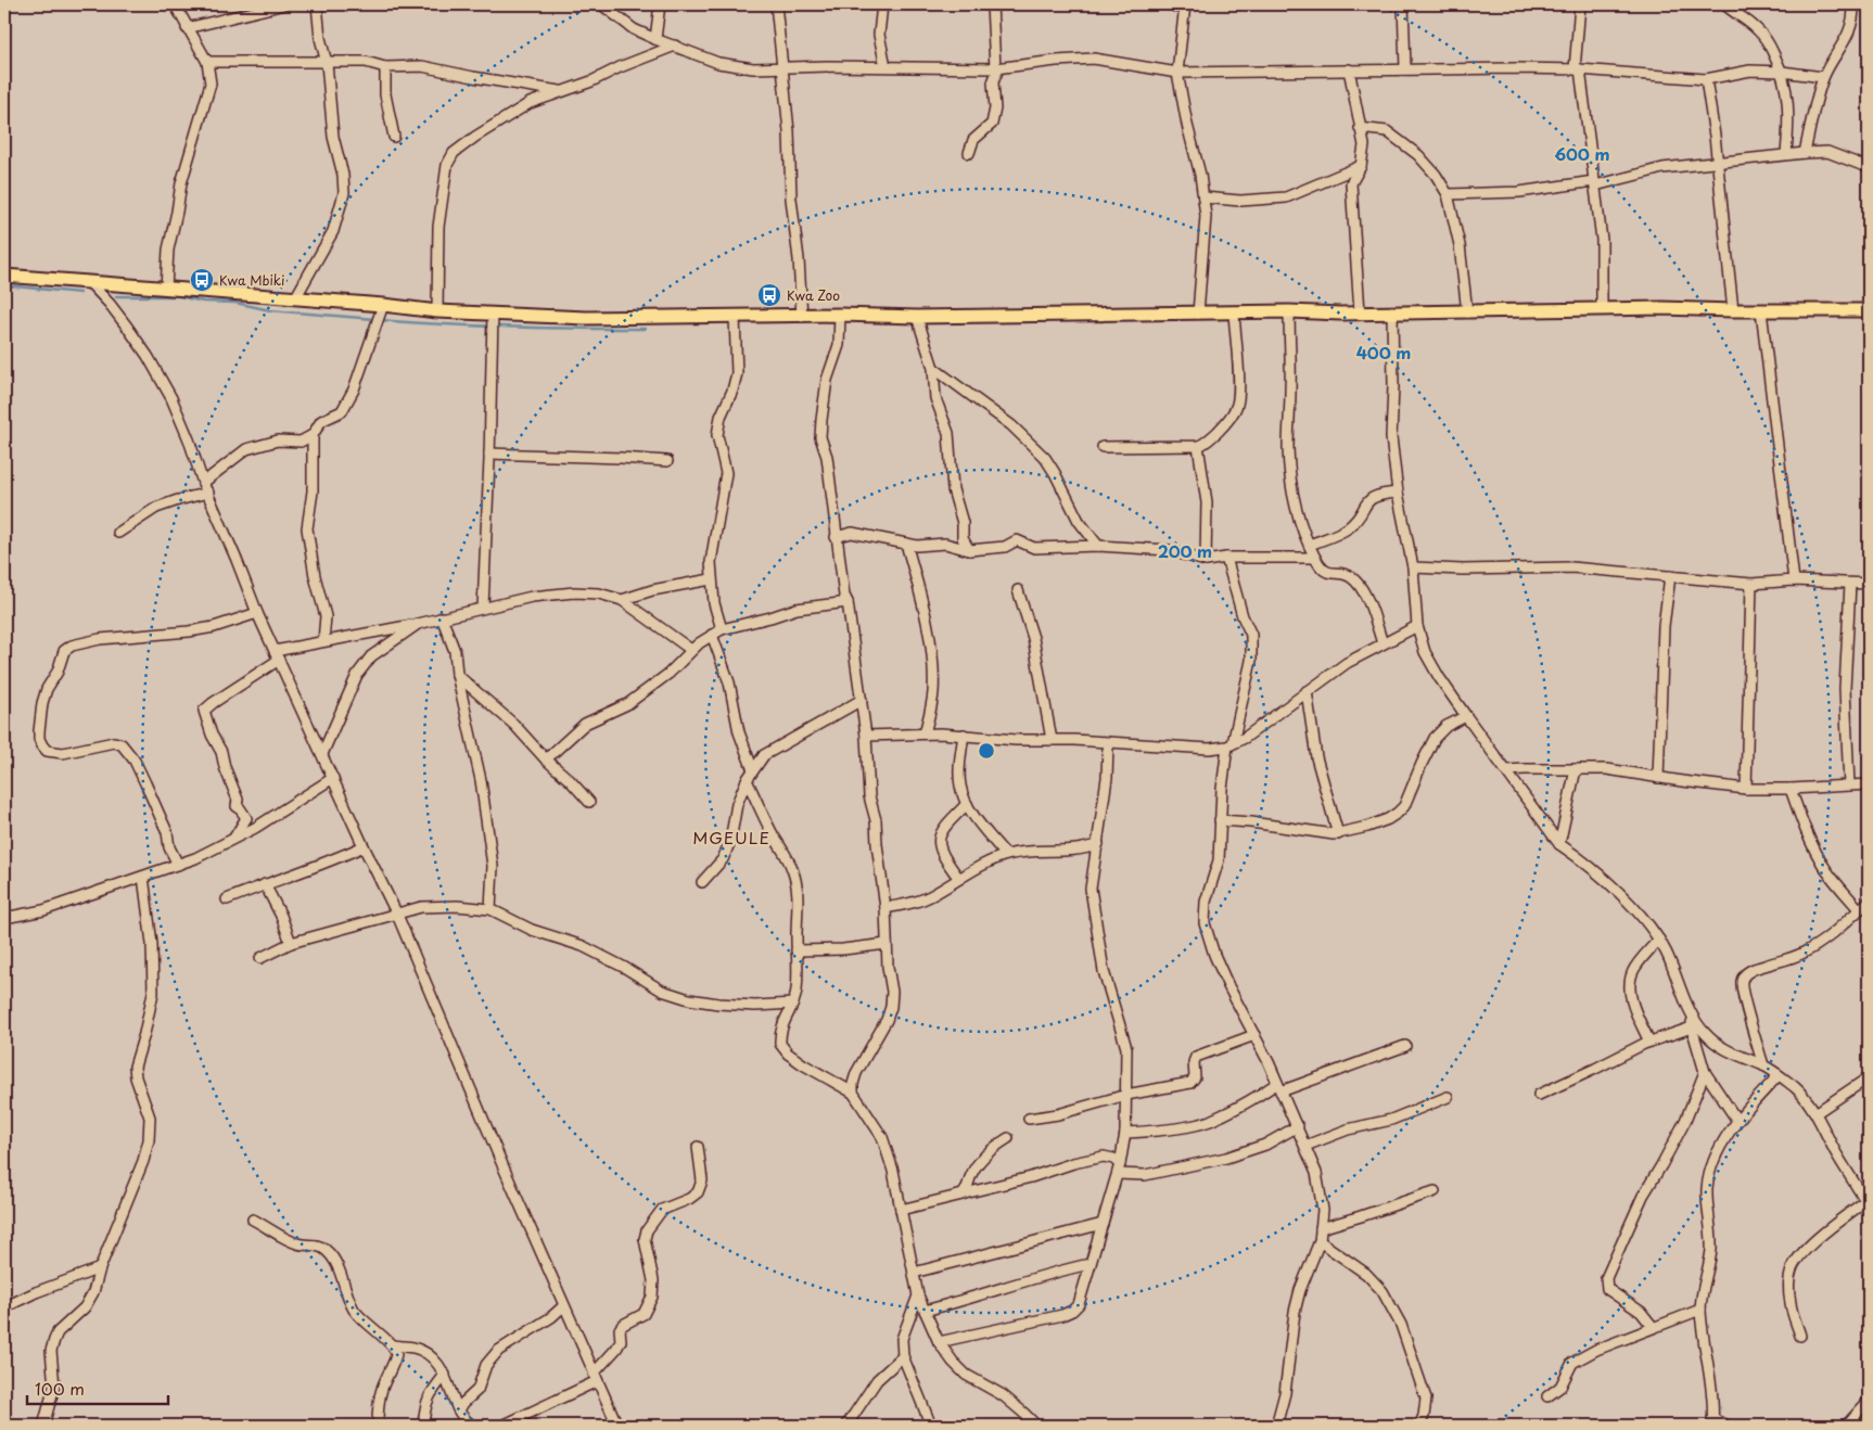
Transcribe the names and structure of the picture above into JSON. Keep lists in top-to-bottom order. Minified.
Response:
{"districts":["MGEULE"],"places":{"bus stop":["Kwa Mbiki","Kwa Zoo"]},"scale_bar":"100 m","rings":["600 m","400 m","200 m"]}
